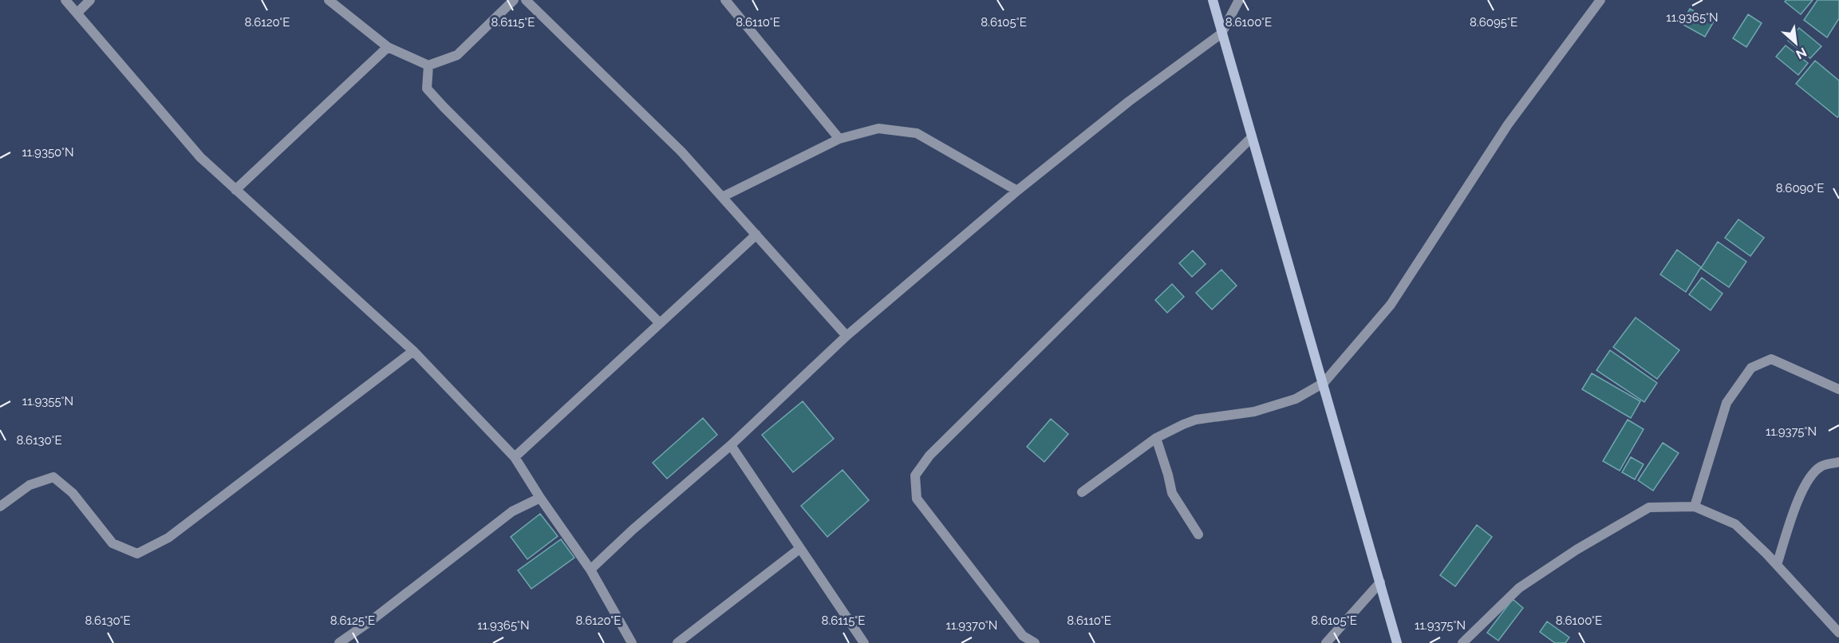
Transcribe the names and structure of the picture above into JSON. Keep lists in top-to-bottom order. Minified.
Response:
{"north":"bottom right","coordinates":["11.9365°N","8.6120°E","8.6115°E","8.6110°E","8.6100°E","8.6095°E","8.6105°E","11.9350°N","8.6090°E","11.9355°N","11.9375°N","8.6130°E","8.6125°E","11.9370°N"]}
